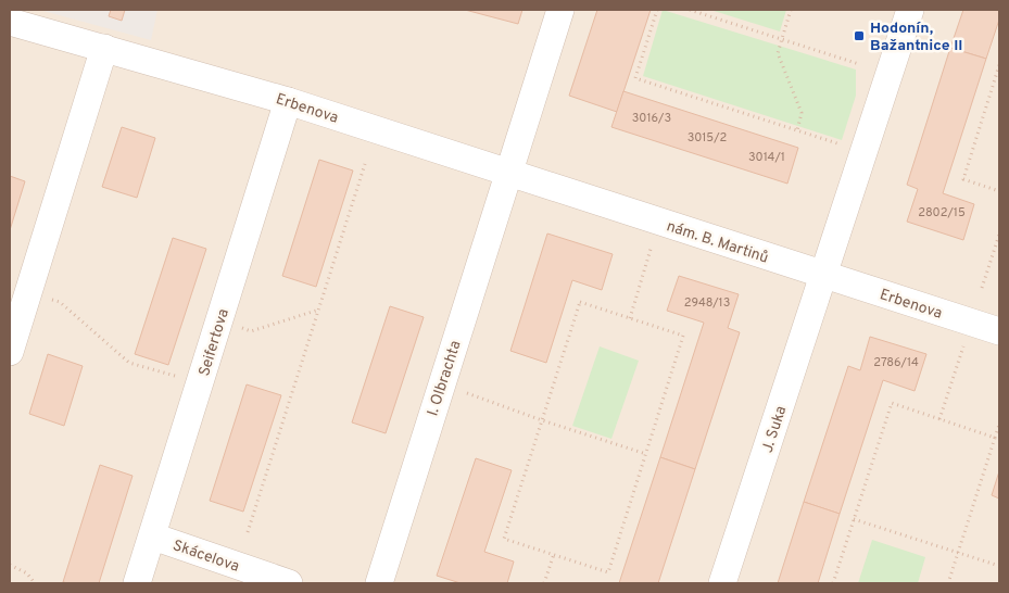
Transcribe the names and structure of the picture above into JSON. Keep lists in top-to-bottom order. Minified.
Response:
{"streets":{"street":["Erbenova","nám. B. Martinů","Seifertova","I. Olbrachta","J. Suka","Skácelova"]},"crossings":[["Erbenova","nám. B. Martinů"],["Erbenova","Seifertova"],["Erbenova","I. Olbrachta"],["Erbenova","J. Suka"],["nám. B. Martinů","I. Olbrachta"],["nám. B. Martinů","J. Suka"],["Seifertova","Skácelova"]],"places":{"transit":["Hodonín, Bažantnice II"]},"house_numbers":["3016/3","3015/2","3014/1","2802/15","2948/13","2786/14"]}
